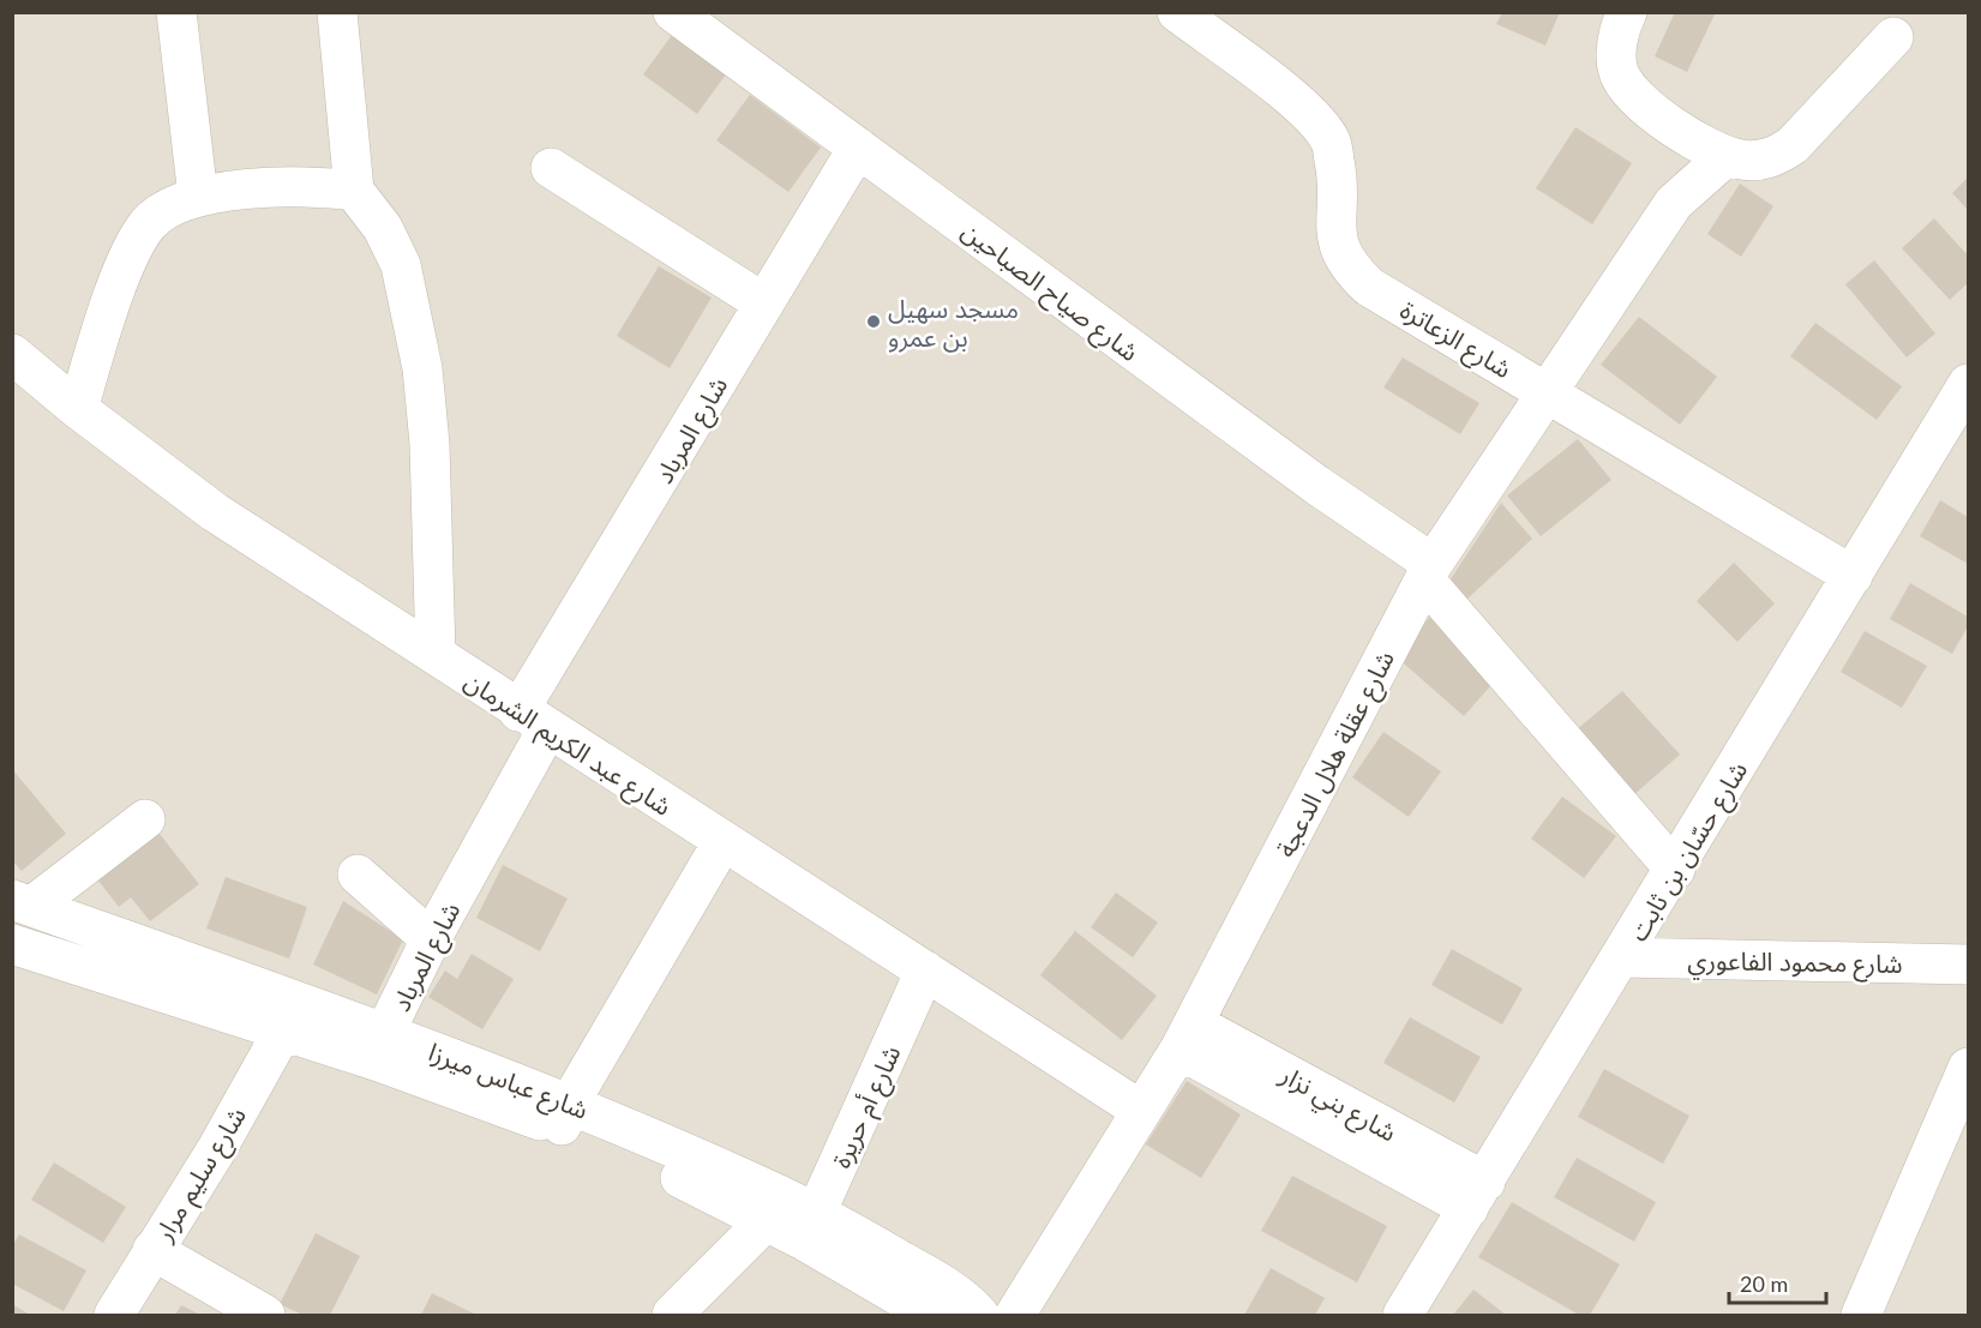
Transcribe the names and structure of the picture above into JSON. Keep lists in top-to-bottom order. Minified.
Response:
{"streets":{"street":["شارع صياح الصباحين","شارع الزعاترة","شارع المرباد","شارع عبد الكريم الشرمان","شارع عقلة هلال الدعجة","شارع حسّان بن ثابت","شارع محمود الفاعوري","شارع عباس ميرزا","شارع بني نزار","شارع أم حريرة","شارع سليم مرار"]},"crossings":[["شارع صياح الصباحين","شارع المرباد"],["شارع صياح الصباحين","شارع عقلة هلال الدعجة"],["شارع صياح الصباحين","شارع حسّان بن ثابت"],["شارع الزعاترة","شارع عقلة هلال الدعجة"],["شارع الزعاترة","شارع حسّان بن ثابت"],["شارع المرباد","شارع عبد الكريم الشرمان"],["شارع المرباد","شارع عباس ميرزا"],["شارع عبد الكريم الشرمان","شارع عقلة هلال الدعجة"],["شارع عبد الكريم الشرمان","شارع أم حريرة"],["شارع عقلة هلال الدعجة","شارع بني نزار"],["شارع حسّان بن ثابت","شارع محمود الفاعوري"],["شارع حسّان بن ثابت","شارع بني نزار"],["شارع عباس ميرزا","شارع أم حريرة"],["شارع عباس ميرزا","شارع سليم مرار"]],"places":["مسجد سهيل بن عمرو"],"scale_bar":"20 m"}
